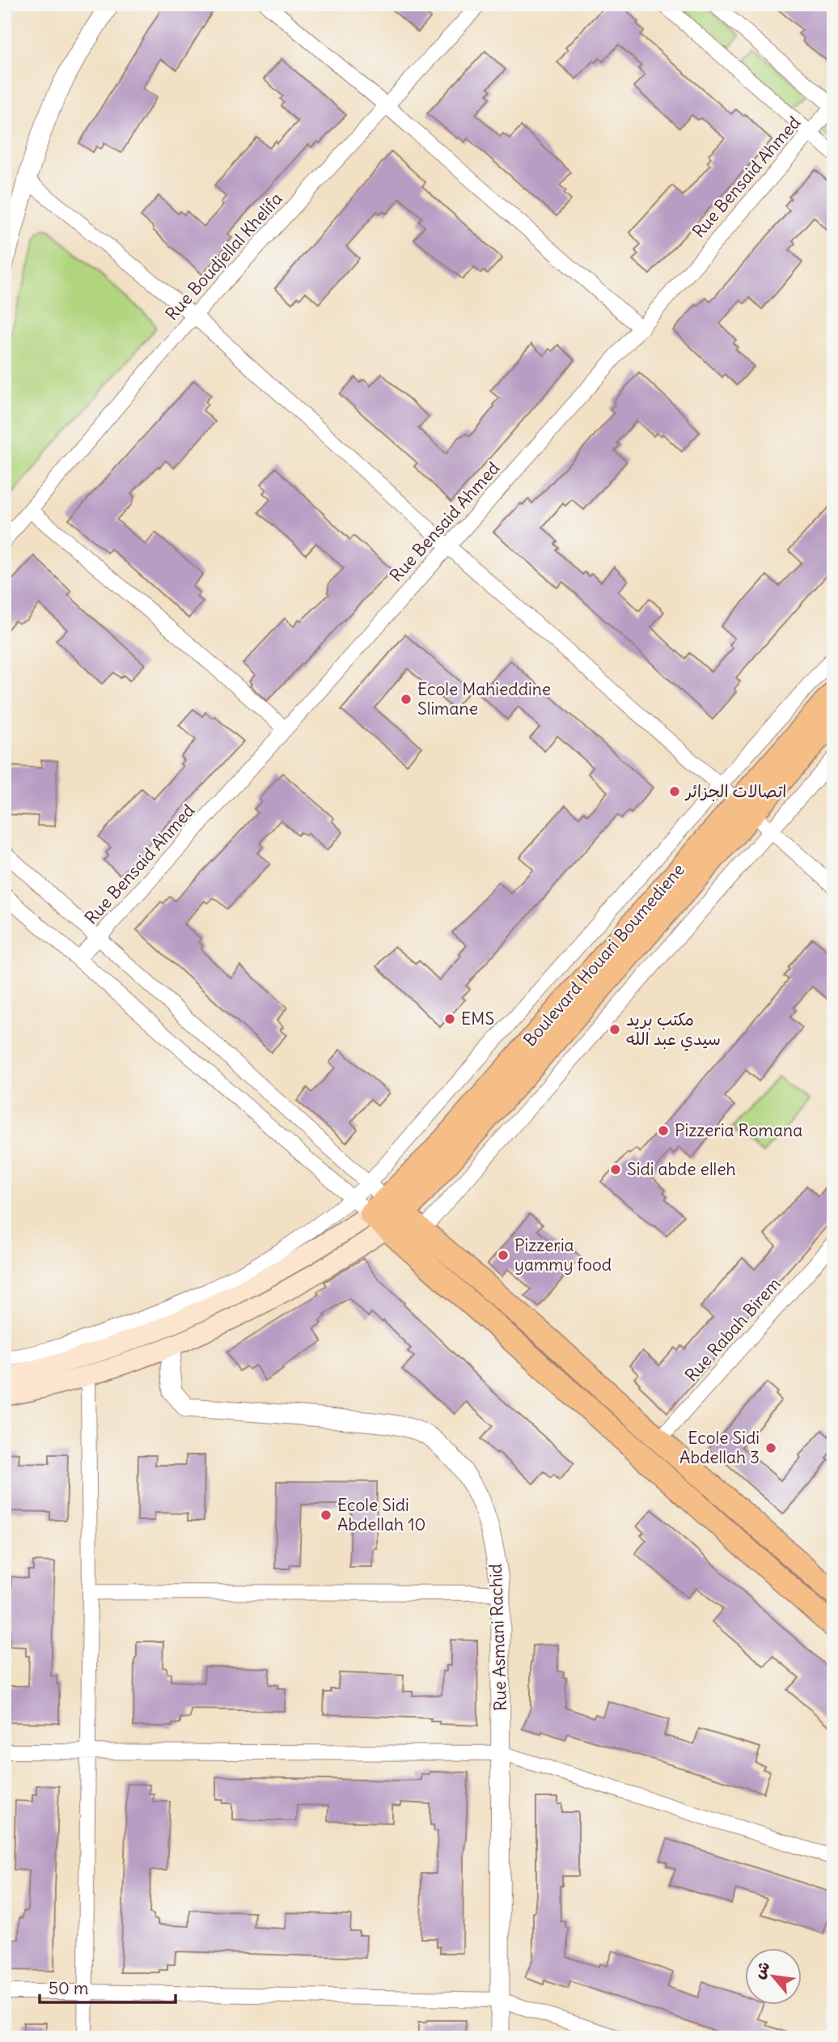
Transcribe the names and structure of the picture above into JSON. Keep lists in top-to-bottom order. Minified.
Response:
{"streets":{"main road":["Boulevard Houari Boumediene"],"street":["Rue Bensaid Ahmed","Rue Boudjellal Khelifa","Rue Rabah Birem","Rue Asmani Rachid"]},"places":["Ecole Mahieddine Slimane","اتصالات الجزائر","EMS","مكتب بريد سيدي عبد الله","Pizzeria Romana","Sidi abde elleh","Pizzeria yammy food","Ecole Sidi Abdellah 3","Ecole Sidi Abdellah 10"],"scale_bar":"50 m","north":"top left"}
